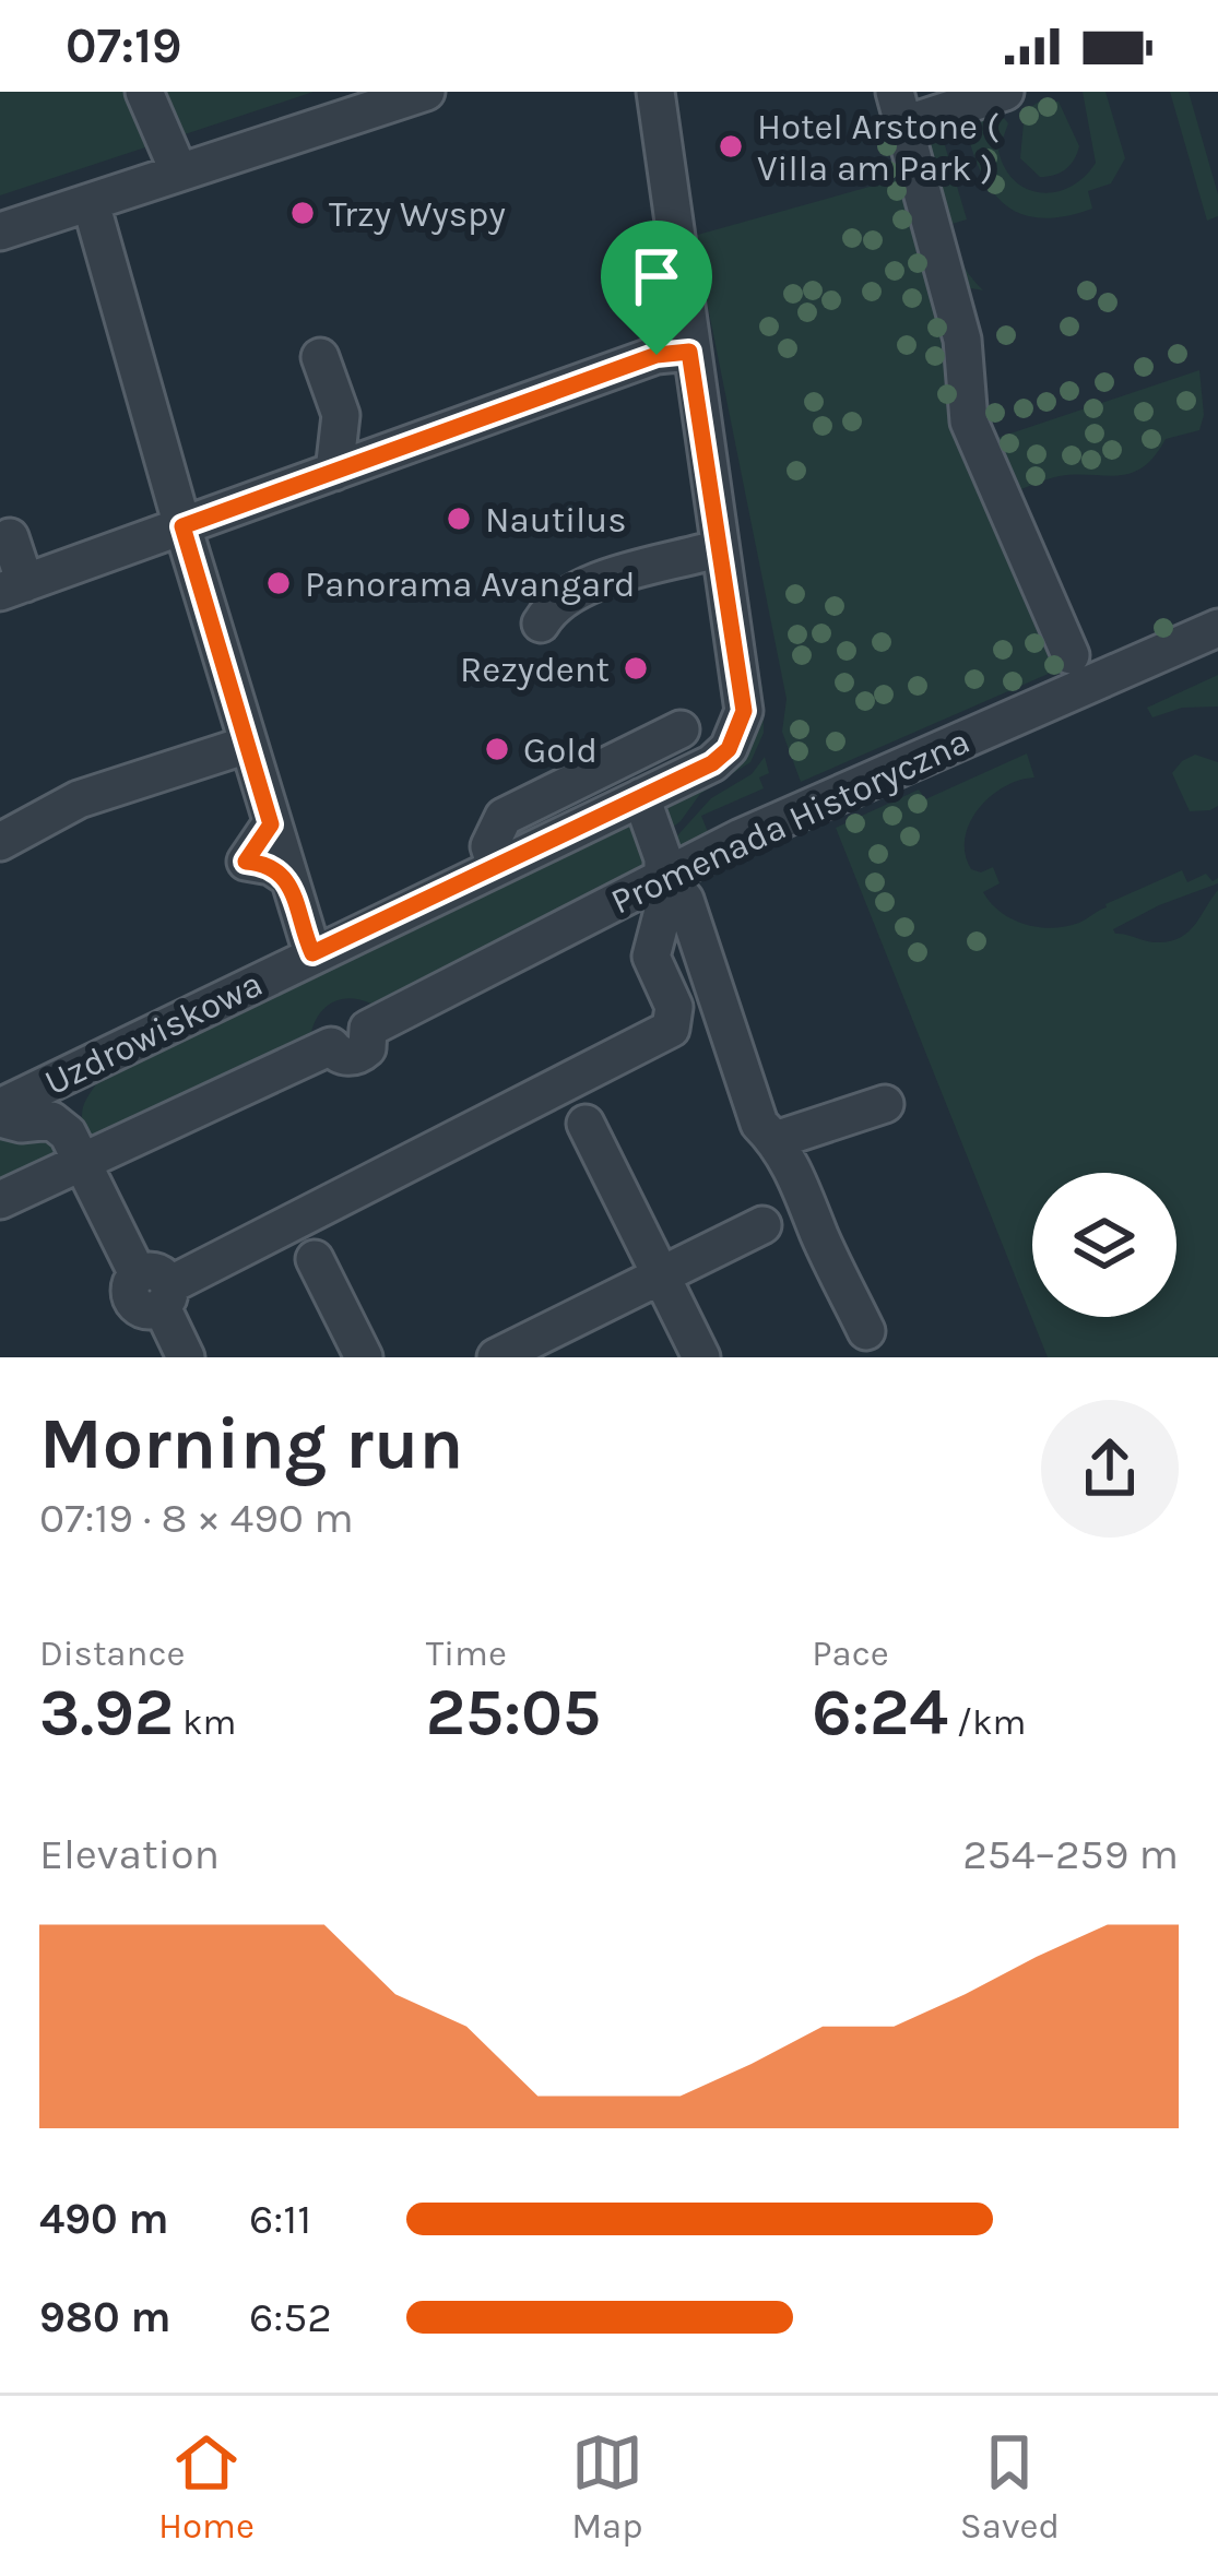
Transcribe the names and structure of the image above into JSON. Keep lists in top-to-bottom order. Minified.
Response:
{"streets":{"street":["Promenada Historyczna","Uzdrowiskowa"]},"places":["Hotel Arstone ( Villa am Park )","Trzy Wyspy","Nautilus","Panorama Avangard","Rezydent","Gold"],"page":{"status":"07:19","heading":["Morning run","07:19 · 8 × 490 m"],"stats":[["Distance","3.92 km"],["Time","25:05"],["Pace","6:24 /km"]],"chart":["Elevation","254–259 m"],"list":[{"name":"490 m","note":"6:11"},{"name":"980 m","note":"6:52"}],"tabs":["Home","Map","Saved"]}}
